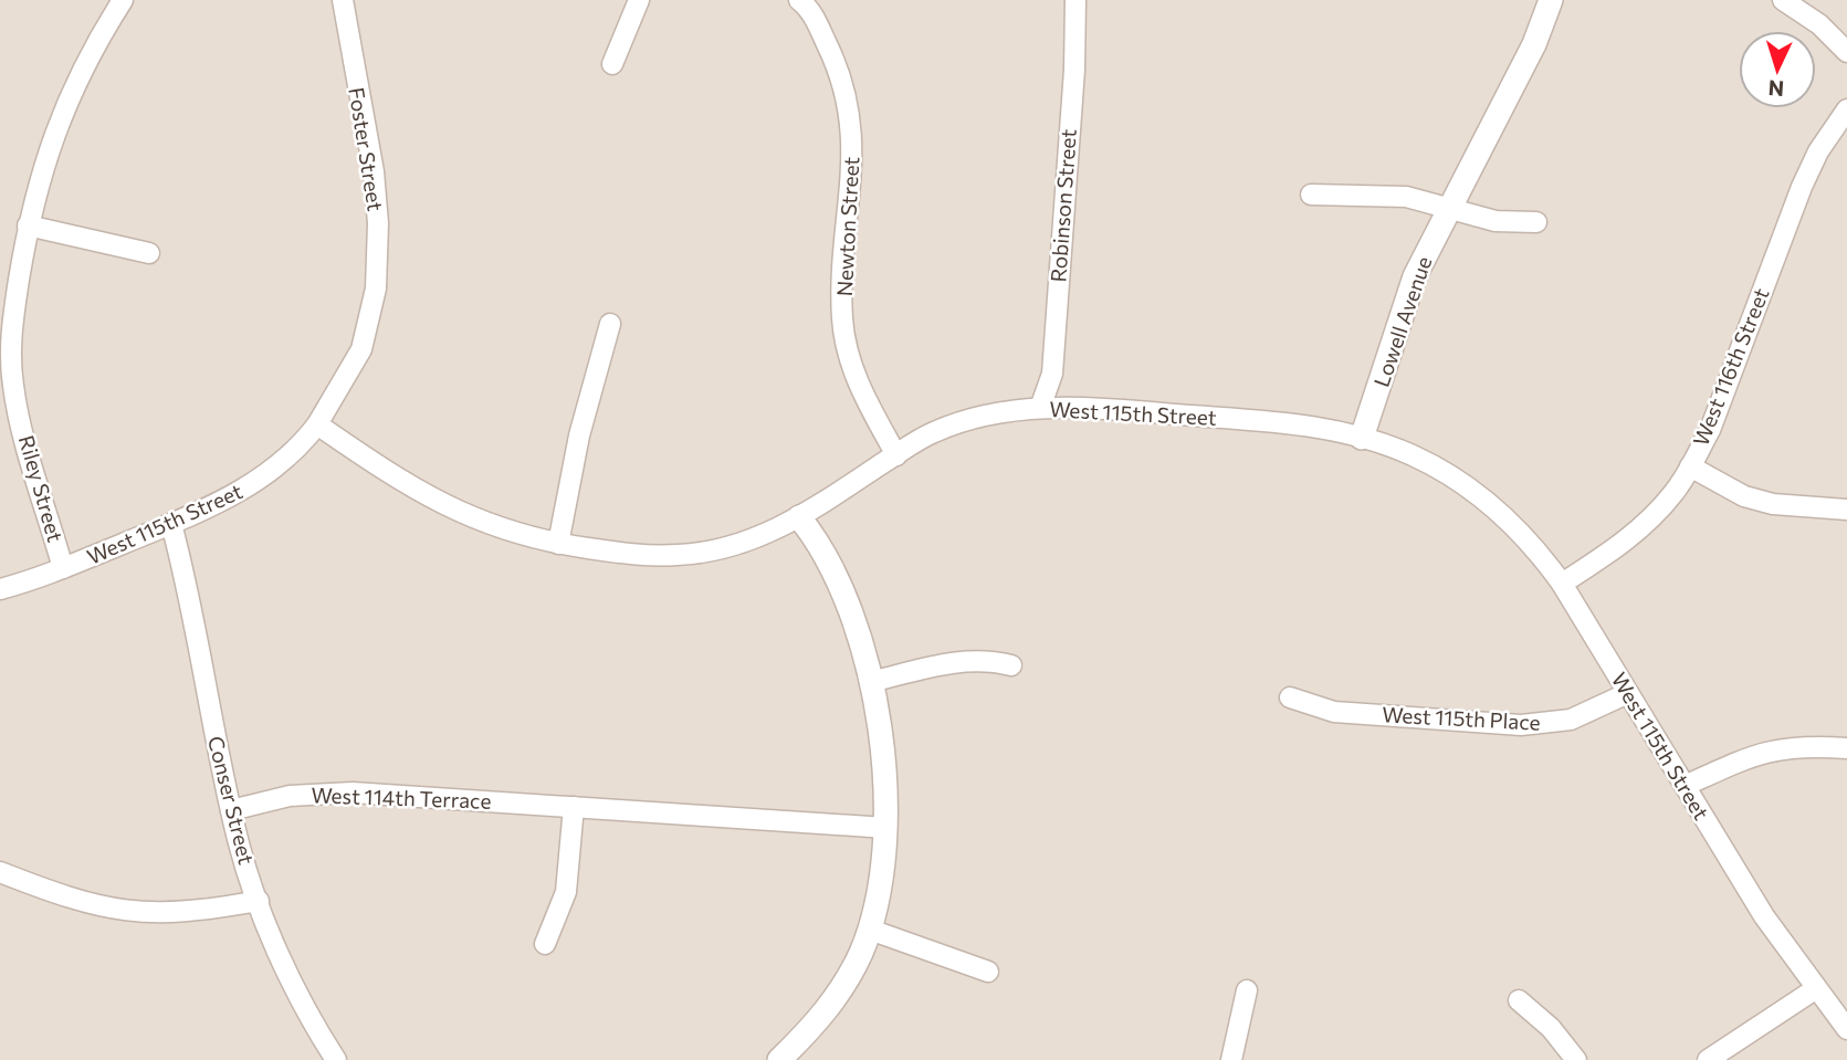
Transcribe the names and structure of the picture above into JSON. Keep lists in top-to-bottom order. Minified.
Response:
{"streets":{"street":["Foster Street","Robinson Street","Newton Street","Lowell Avenue","West 116th Street","West 115th Street","Riley Street","West 115th Place","West 114th Terrace","Conser Street"]},"crossings":[["Foster Street","West 115th Street"],["Robinson Street","West 115th Street"],["Newton Street","West 115th Street"],["Lowell Avenue","West 115th Street"],["West 116th Street","West 115th Street"],["West 115th Street","Riley Street"],["West 115th Street","West 115th Place"],["West 115th Street","Conser Street"],["West 114th Terrace","Conser Street"]],"north":"bottom"}
